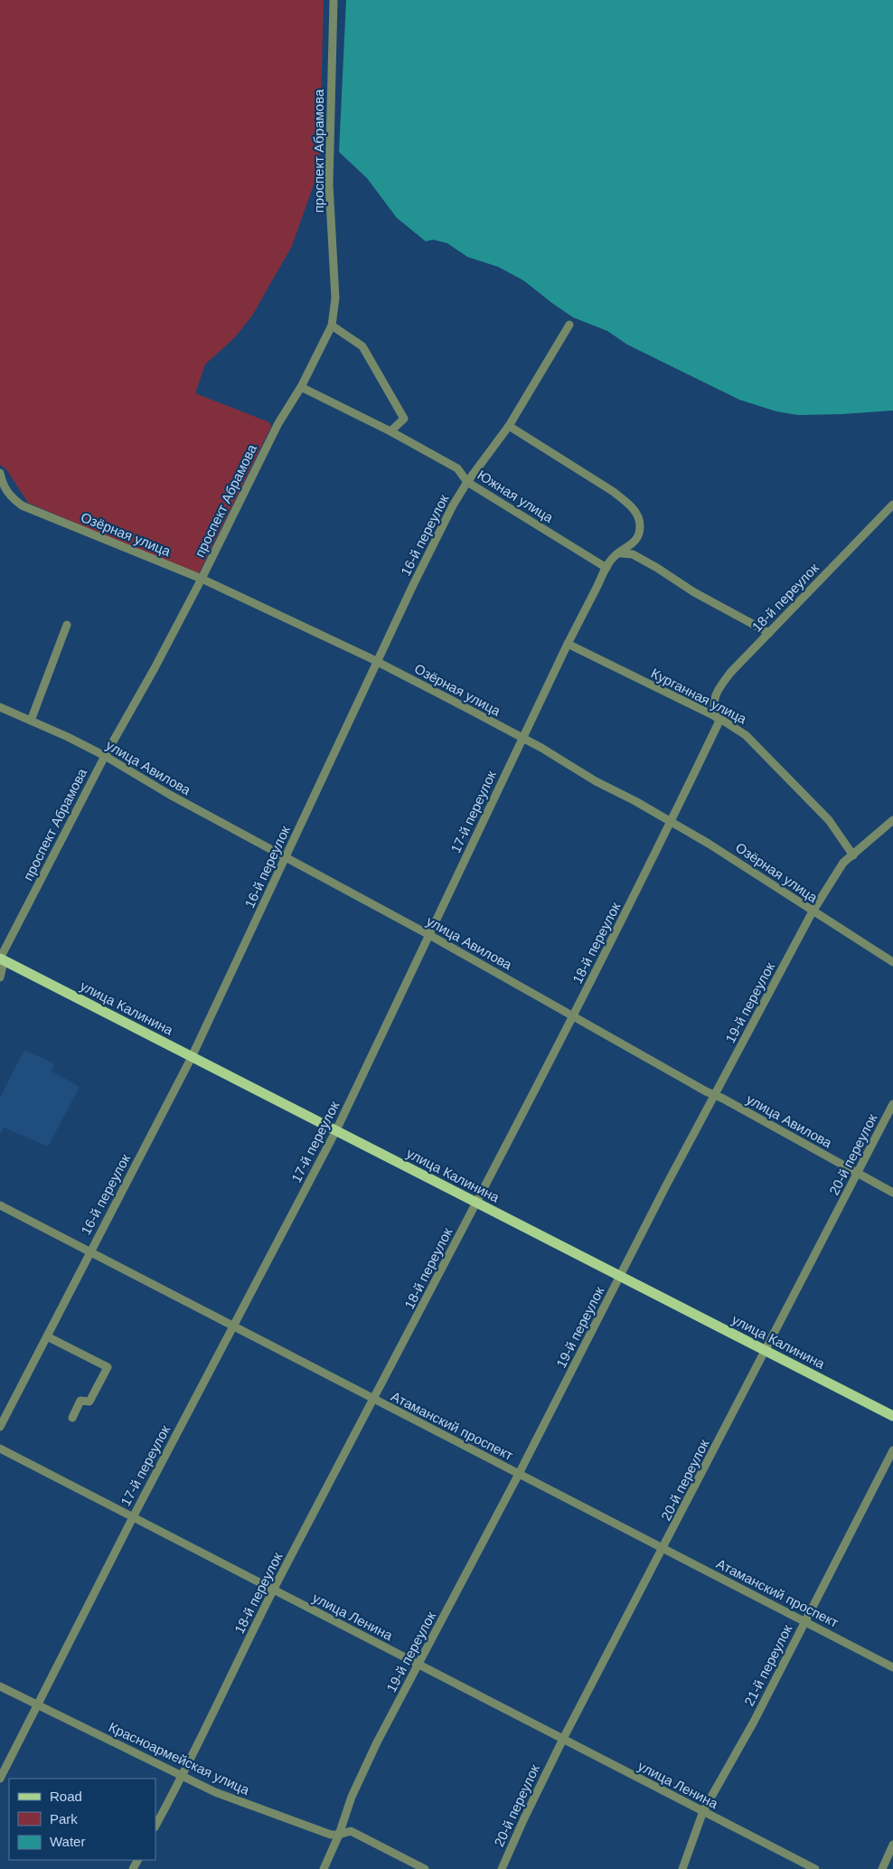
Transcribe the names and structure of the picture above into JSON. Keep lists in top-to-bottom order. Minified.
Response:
{"streets":{"main road":["улица Калинина"],"street":["проспект Абрамова","Южная улица","Озёрная улица","16-й переулок","18-й переулок","Курганная улица","улица Авилова","17-й переулок","19-й переулок","20-й переулок","Атаманский проспект","улица Ленина","21-й переулок","Красноармейская улица"]},"crossings":[["проспект Абрамова","Южная улица"],["проспект Абрамова","Озёрная улица"],["проспект Абрамова","улица Авилова"],["проспект Абрамова","улица Калинина"],["Южная улица","16-й переулок"],["Южная улица","17-й переулок"],["Озёрная улица","16-й переулок"],["Озёрная улица","18-й переулок"],["Озёрная улица","17-й переулок"],["Озёрная улица","19-й переулок"],["16-й переулок","улица Авилова"],["16-й переулок","17-й переулок"],["16-й переулок","улица Калинина"],["16-й переулок","Атаманский проспект"],["18-й переулок","Курганная улица"],["18-й переулок","улица Авилова"],["18-й переулок","улица Калинина"],["18-й переулок","Атаманский проспект"],["18-й переулок","улица Ленина"],["18-й переулок","Красноармейская улица"],["Курганная улица","17-й переулок"],["Курганная улица","19-й переулок"],["улица Авилова","17-й переулок"],["улица Авилова","19-й переулок"],["улица Авилова","20-й переулок"],["17-й переулок","улица Калинина"],["17-й переулок","Атаманский проспект"],["17-й переулок","улица Ленина"],["17-й переулок","Красноармейская улица"],["19-й переулок","улица Калинина"],["19-й переулок","Атаманский проспект"],["19-й переулок","улица Ленина"],["19-й переулок","Красноармейская улица"],["улица Калинина","20-й переулок"],["20-й переулок","Атаманский проспект"],["20-й переулок","улица Ленина"],["Атаманский проспект","21-й переулок"],["улица Ленина","21-й переулок"]],"legend":["Road","Park","Water"]}
